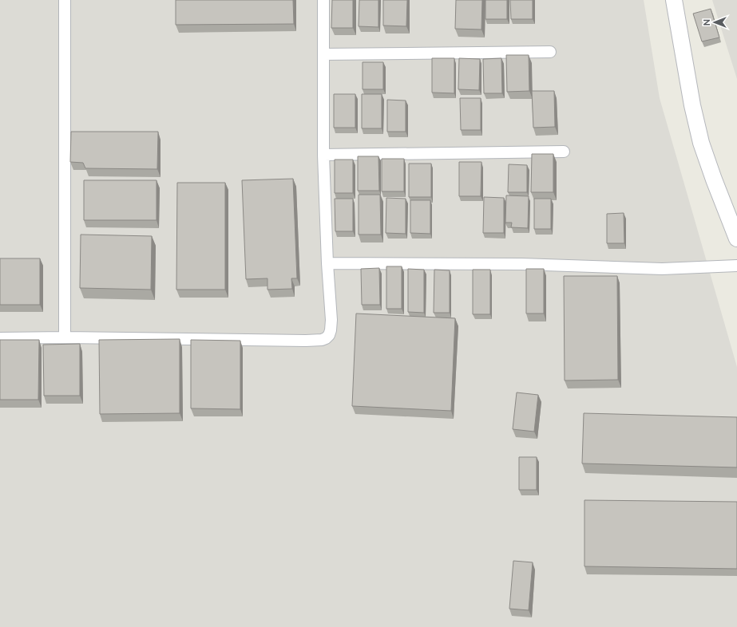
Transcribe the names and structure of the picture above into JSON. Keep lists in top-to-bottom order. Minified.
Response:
{"north":"left"}
